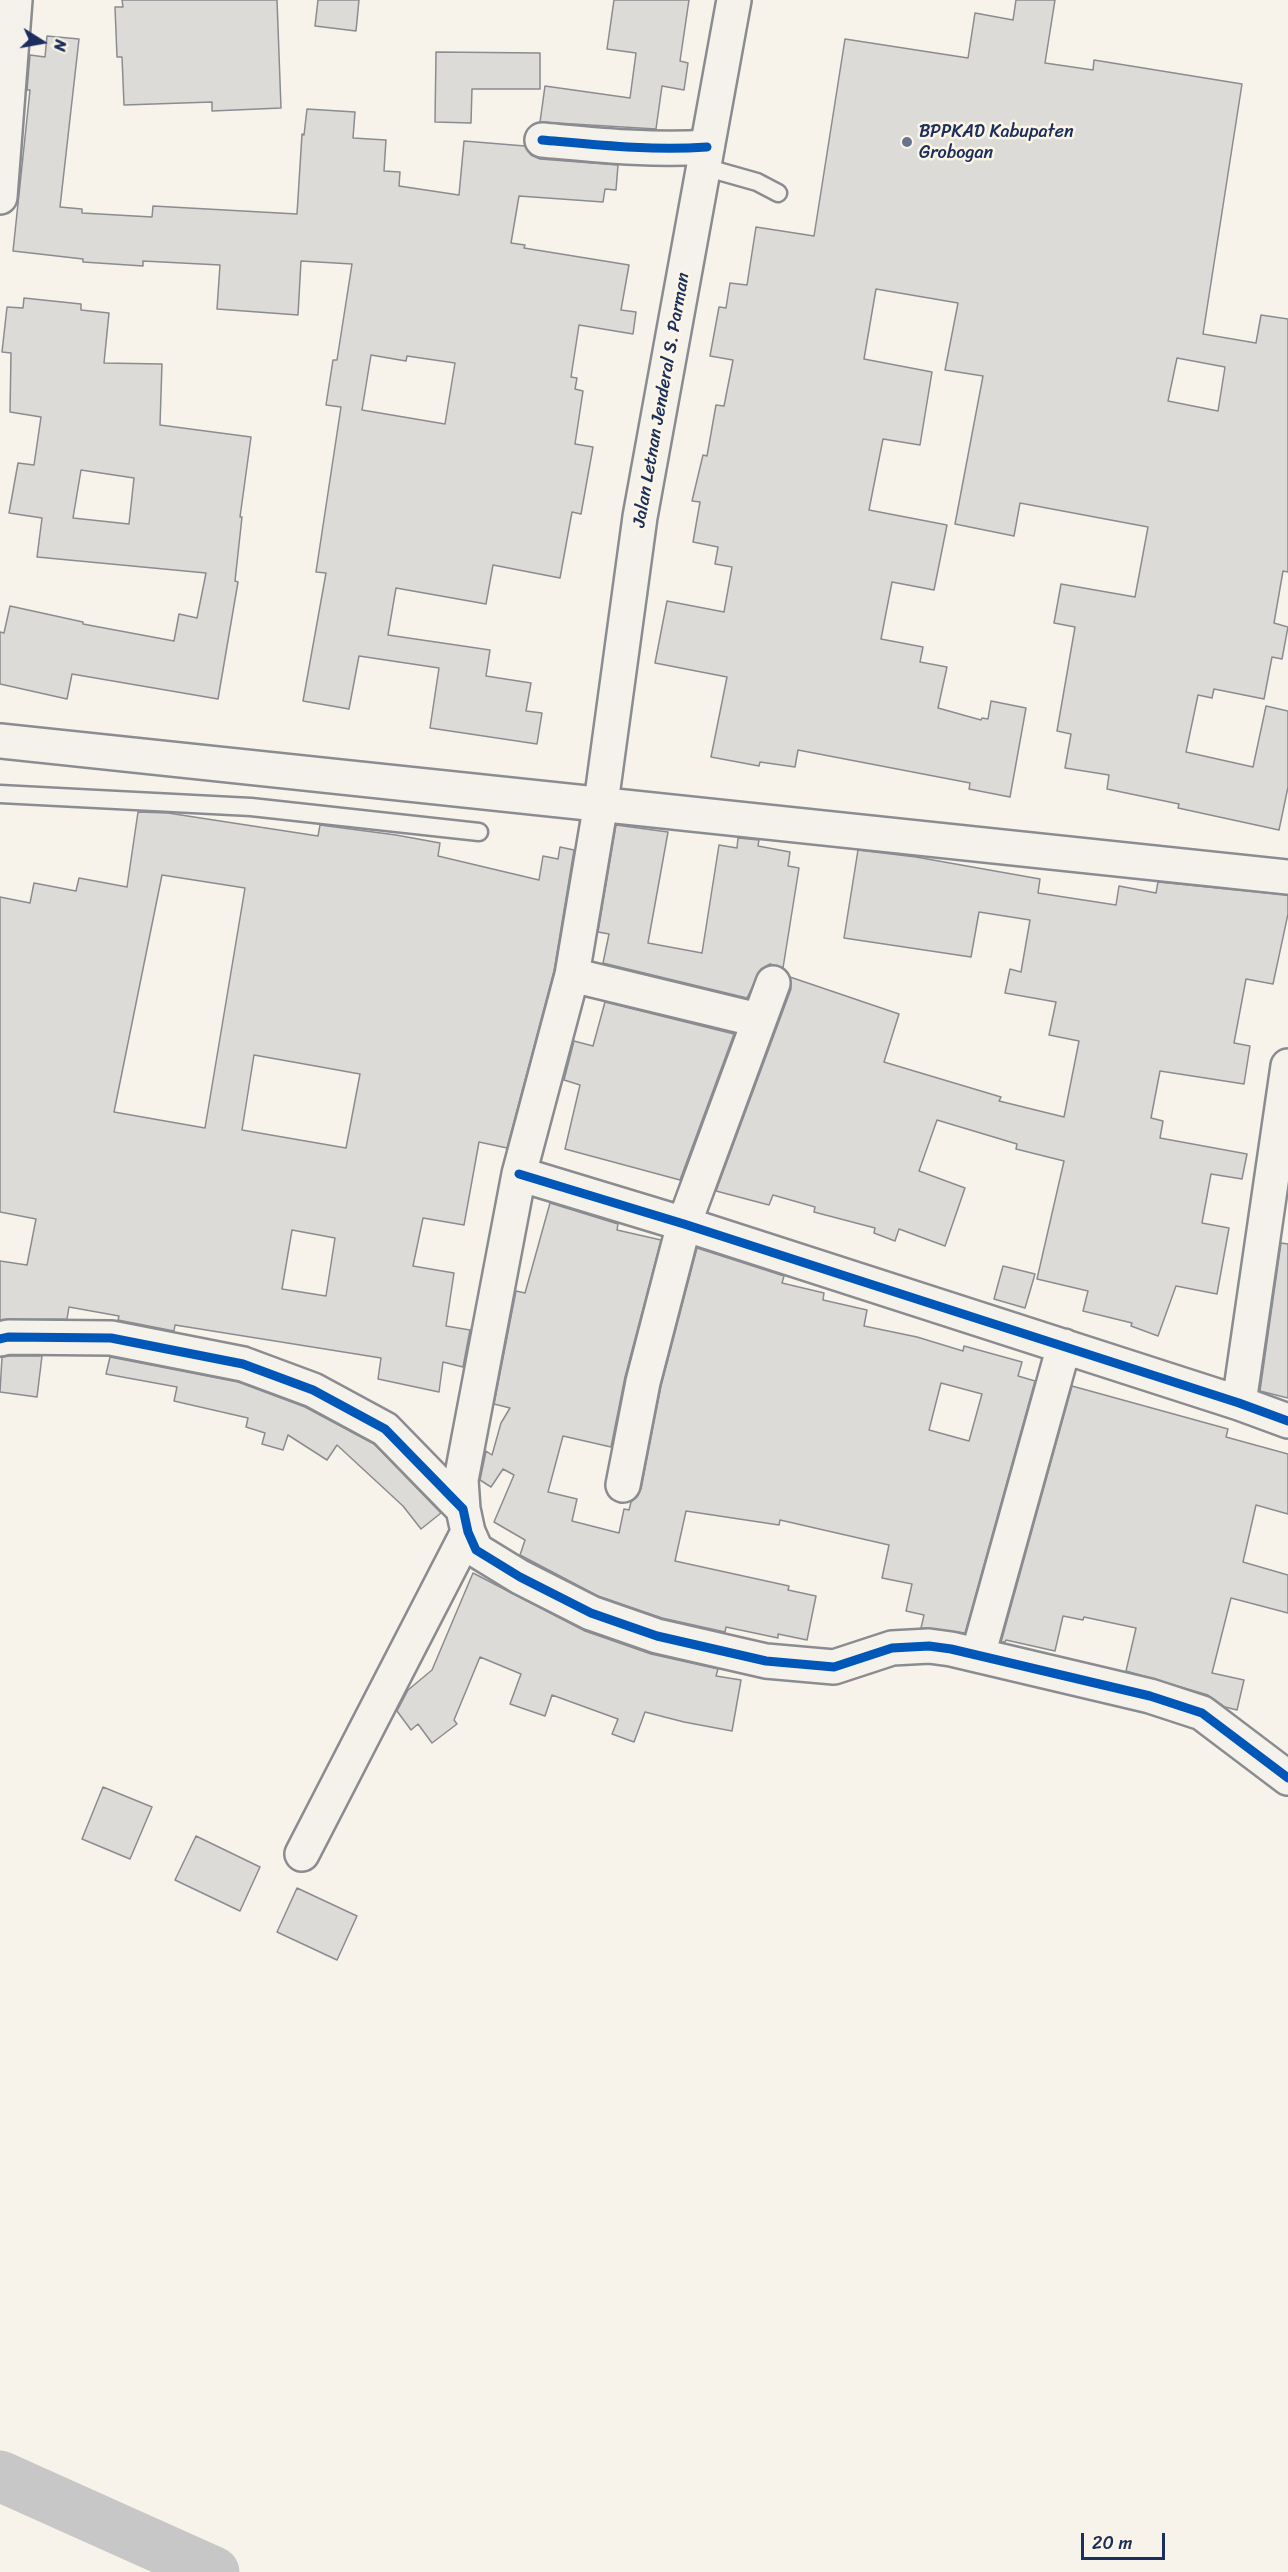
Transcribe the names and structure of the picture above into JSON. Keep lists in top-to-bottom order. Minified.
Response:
{"streets":{"street":["Jalan Letnan Jenderal S. Parman"]},"places":["BPPKAD Kabupaten Grobogan"],"scale_bar":"20 m","north":"right"}
